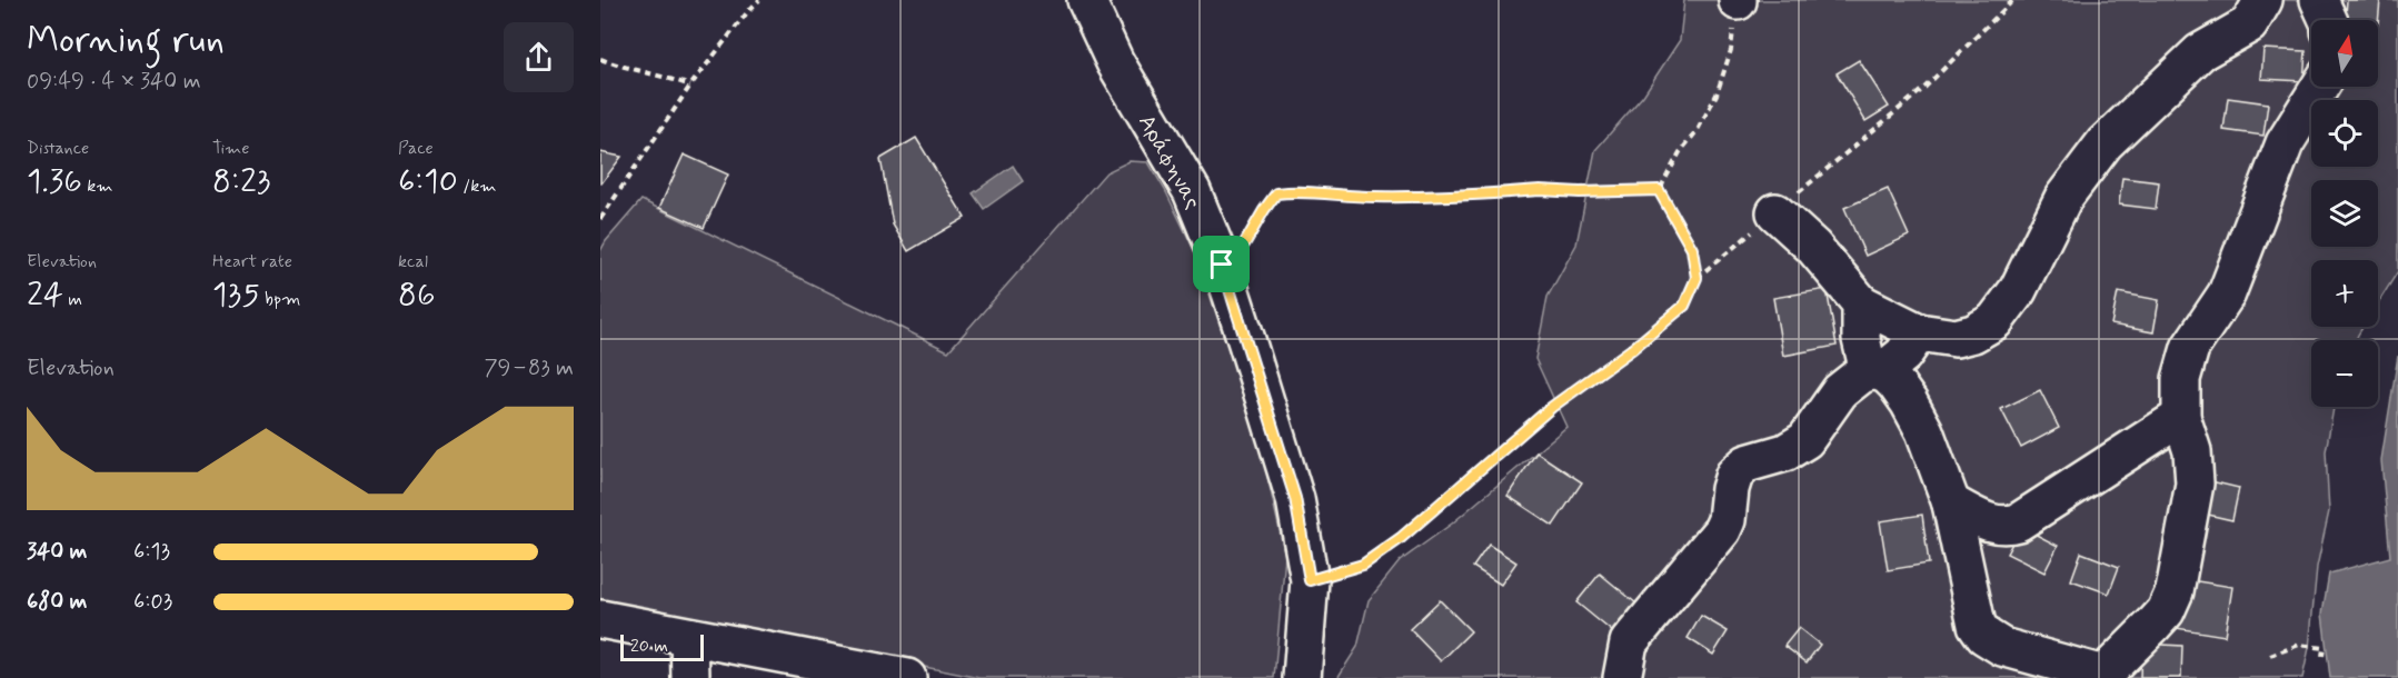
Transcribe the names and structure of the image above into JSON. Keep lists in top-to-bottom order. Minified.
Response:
{"streets":{"street":["Αράφηνας"]},"scale_bar":"20 m","north":"top","page":{"heading":["Morning run","09:49 · 4 × 340 m"],"map_buttons":["+","−"],"stats":[["Distance","1.36 km"],["Time","8:23"],["Pace","6:10 /km"],["Elevation","24 m"],["Heart rate","135 bpm"],["kcal","86"]],"chart":["Elevation","79–83 m"],"list":[{"name":"340 m","note":"6:13"},{"name":"680 m","note":"6:03"}],"scale":"20 m"}}
